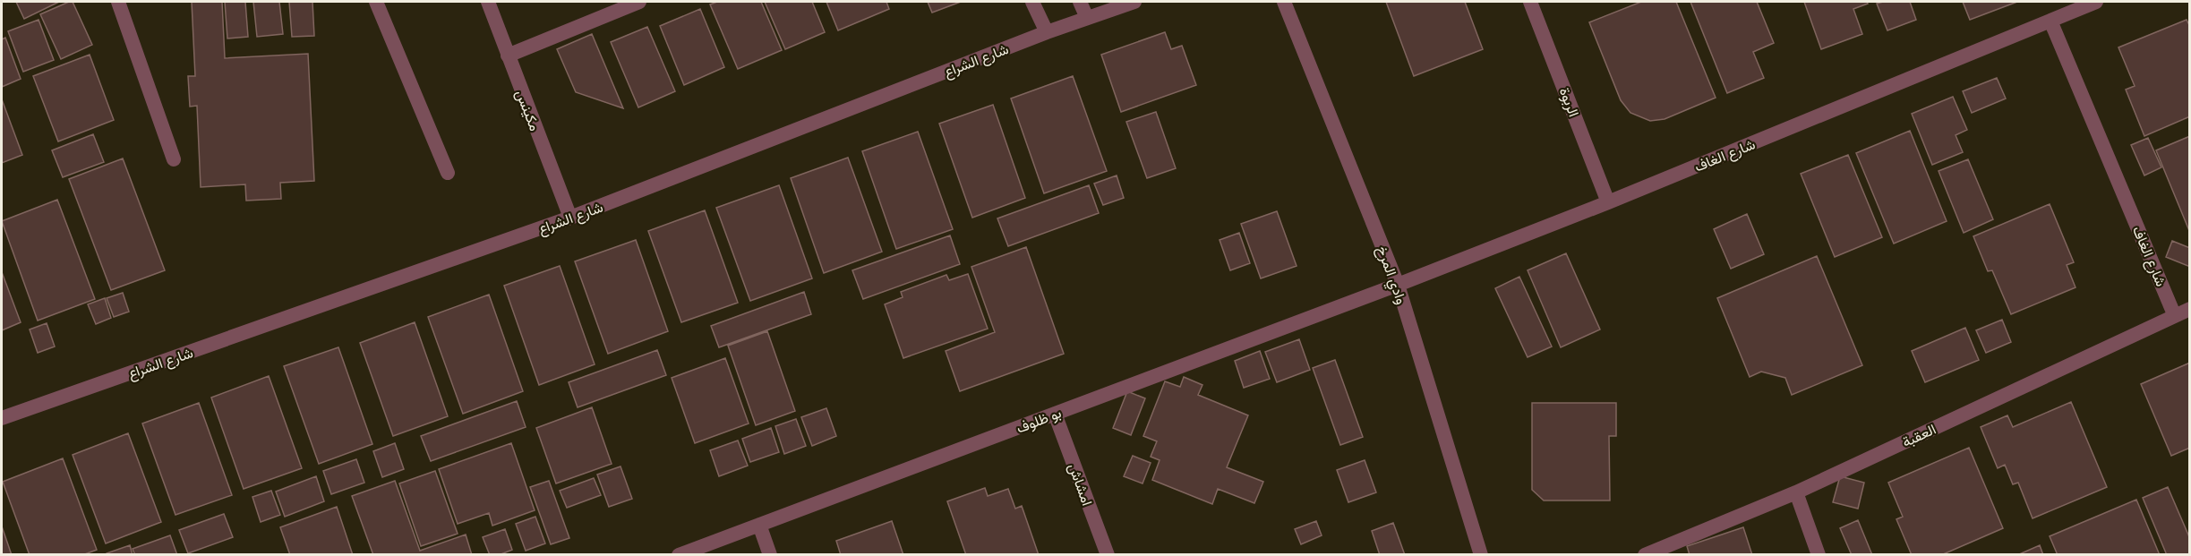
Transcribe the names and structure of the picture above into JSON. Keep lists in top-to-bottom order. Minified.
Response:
{"streets":{"street":["شارع الشراع","الربوة","مكينس","شارع الغاف","وادي المرخ","بو ظلوف","العقبة","امشاش"]},"crossings":[["شارع الشراع","مكينس"],["الربوة","شارع الغاف"],["شارع الغاف","وادي المرخ"],["شارع الغاف","بو ظلوف"],["شارع الغاف","العقبة"],["وادي المرخ","بو ظلوف"],["بو ظلوف","امشاش"]]}
